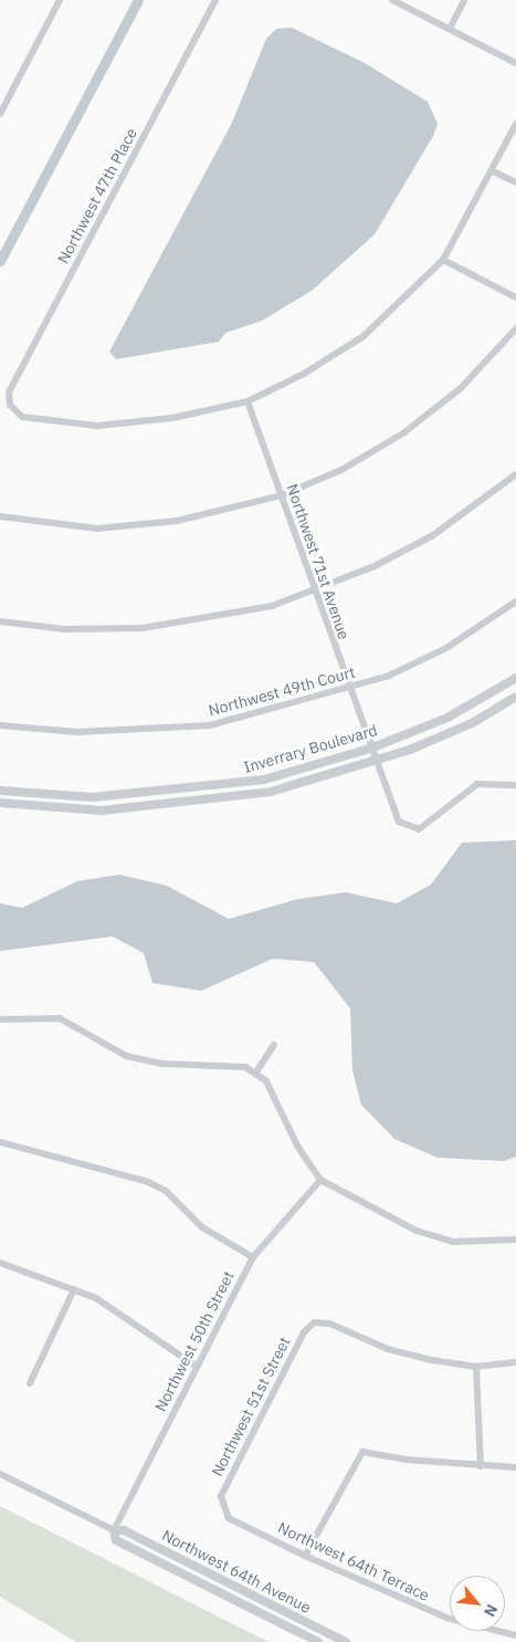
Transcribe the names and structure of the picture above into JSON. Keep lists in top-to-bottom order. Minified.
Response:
{"streets":{"street":["Northwest 47th Place","Northwest 71st Avenue","Northwest 49th Court","Inverrary Boulevard","Northwest 50th Street","Northwest 51st Street","Northwest 64th Terrace","Northwest 64th Avenue"]},"crossings":[["Northwest 47th Place","Northwest 71st Avenue"],["Northwest 71st Avenue","Northwest 49th Court"],["Northwest 71st Avenue","Inverrary Boulevard"],["Northwest 50th Street","Northwest 64th Avenue"],["Northwest 51st Street","Northwest 64th Terrace"]],"north":"bottom right"}
